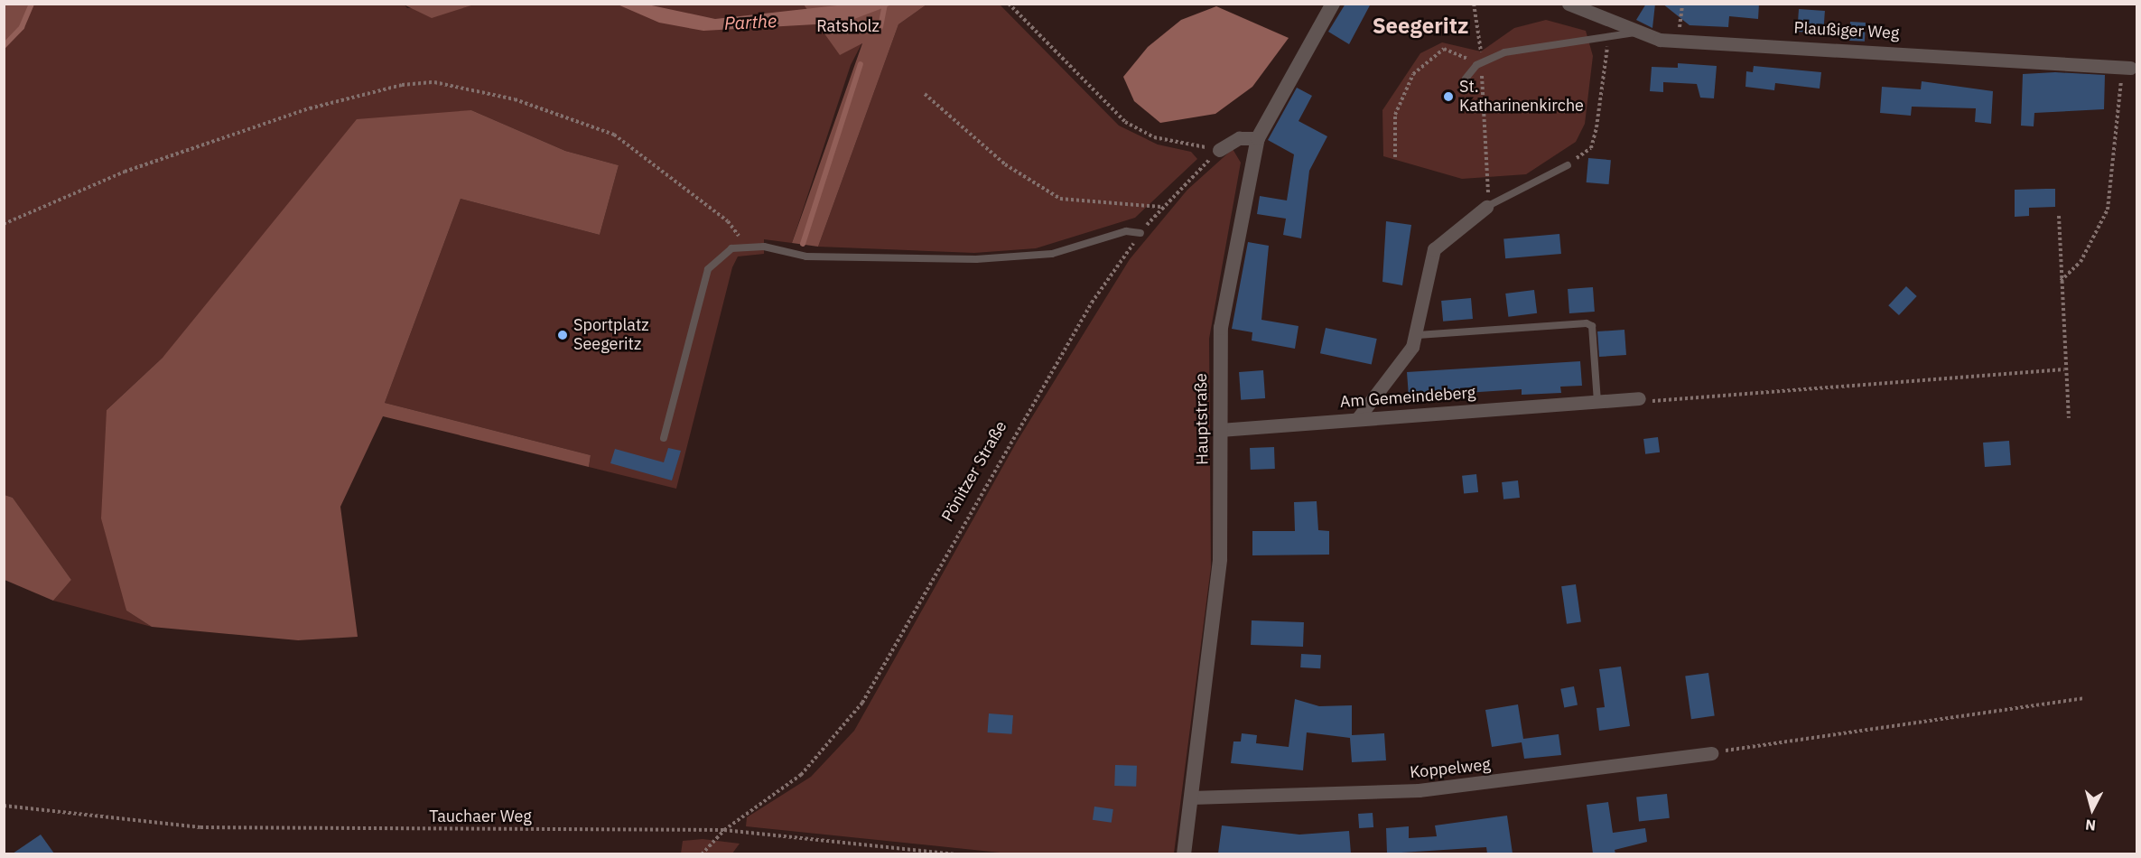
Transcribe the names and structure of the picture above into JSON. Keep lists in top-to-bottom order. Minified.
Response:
{"streets":{"street":["Plaußiger Weg","Am Gemeindeberg","Hauptstraße","Koppelweg"],"path":["Pönitzer Straße","Tauchaer Weg"]},"crossings":[["Am Gemeindeberg","Hauptstraße"],["Hauptstraße","Koppelweg"],["Pönitzer Straße","Tauchaer Weg"]],"districts":["Seegeritz"],"water":["Parthe"],"parks":["Ratsholz"],"places":["St. Katharinenkirche","Sportplatz Seegeritz"],"north":"bottom"}
